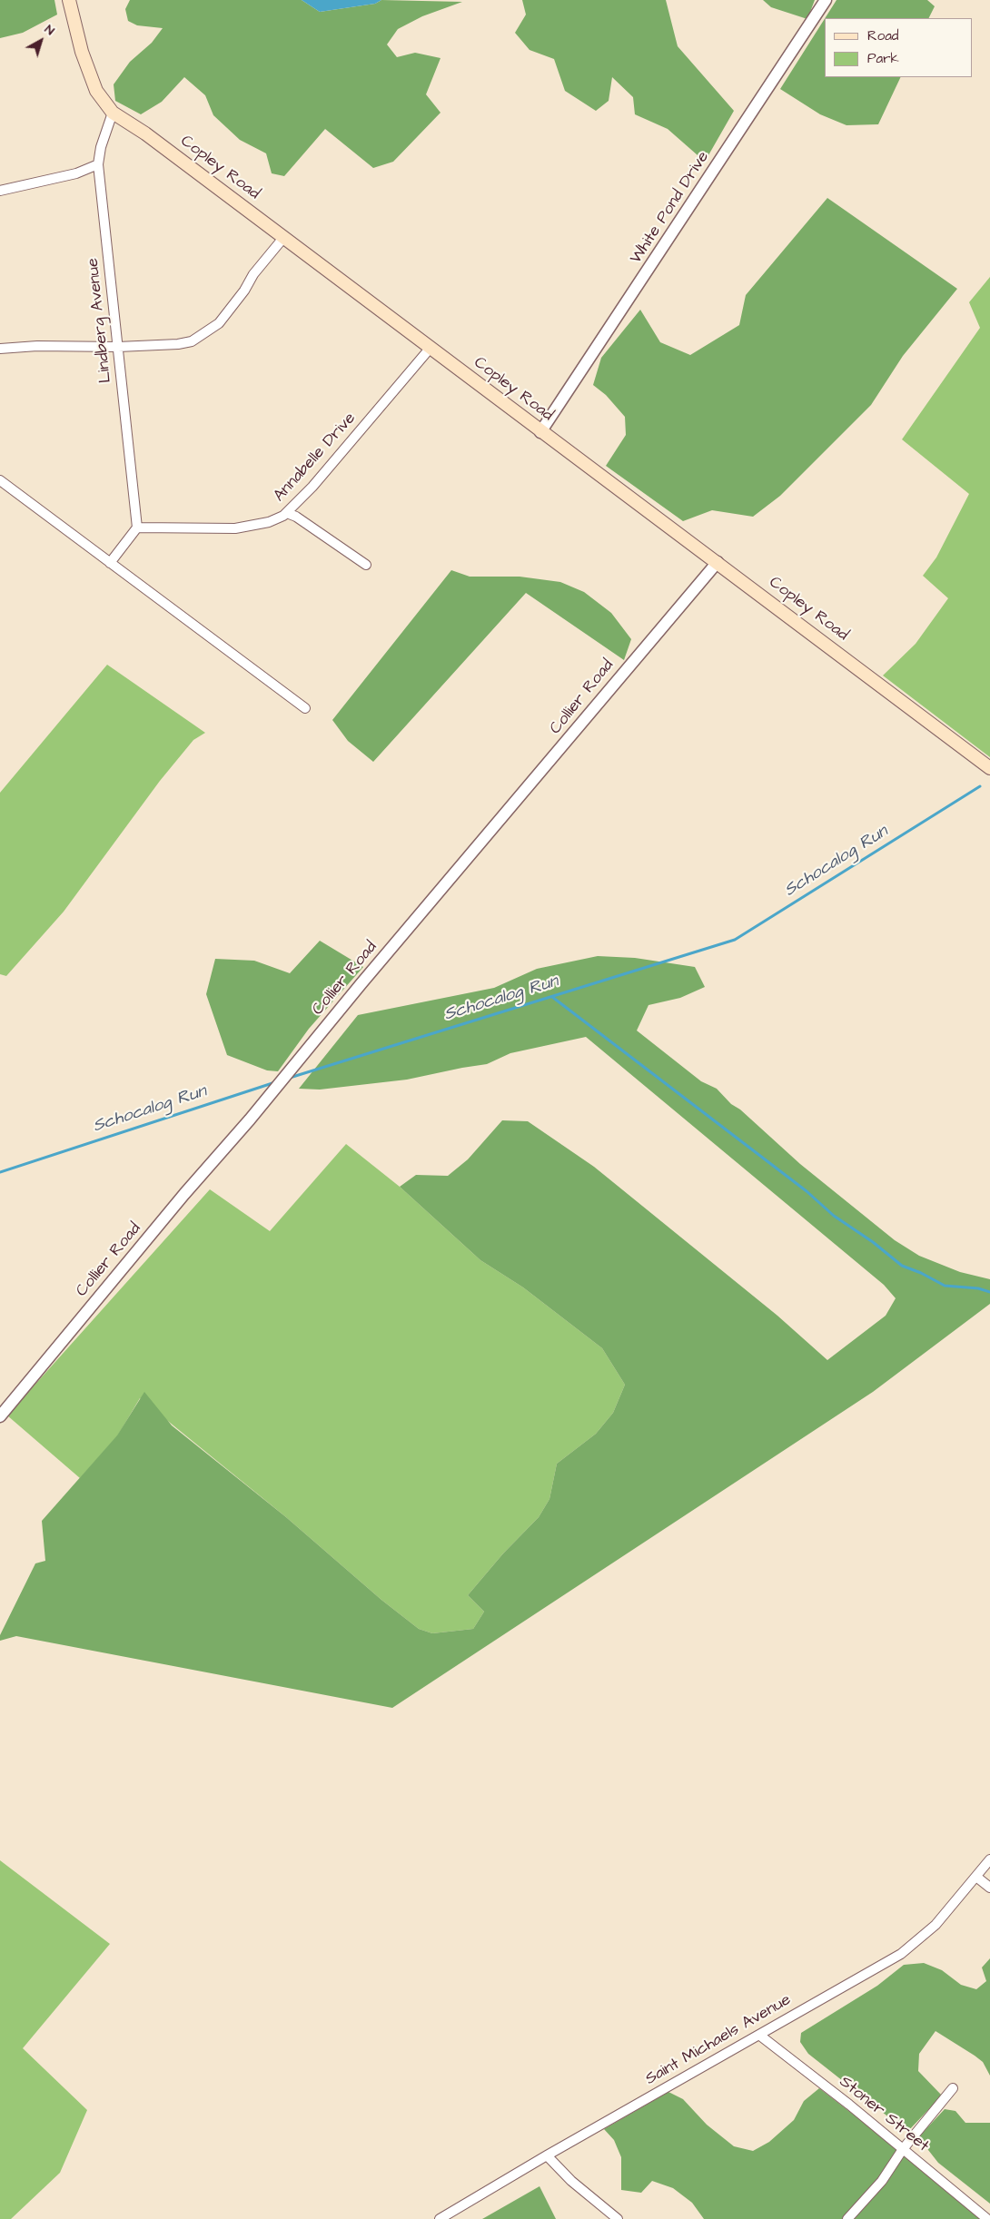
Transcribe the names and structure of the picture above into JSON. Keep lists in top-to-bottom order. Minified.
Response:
{"streets":{"main road":["Copley Road"],"street":["White Pond Drive","Lindberg Avenue","Annabelle Drive","Collier Road","Saint Michaels Avenue","Stoner Street"]},"crossings":[["Copley Road","White Pond Drive"],["Copley Road","Lindberg Avenue"],["Copley Road","Annabelle Drive"],["Copley Road","Collier Road"],["Lindberg Avenue","Annabelle Drive"],["Saint Michaels Avenue","Stoner Street"]],"water":["Schocalog Run"],"legend":["Road","Park"],"north":"top right"}
